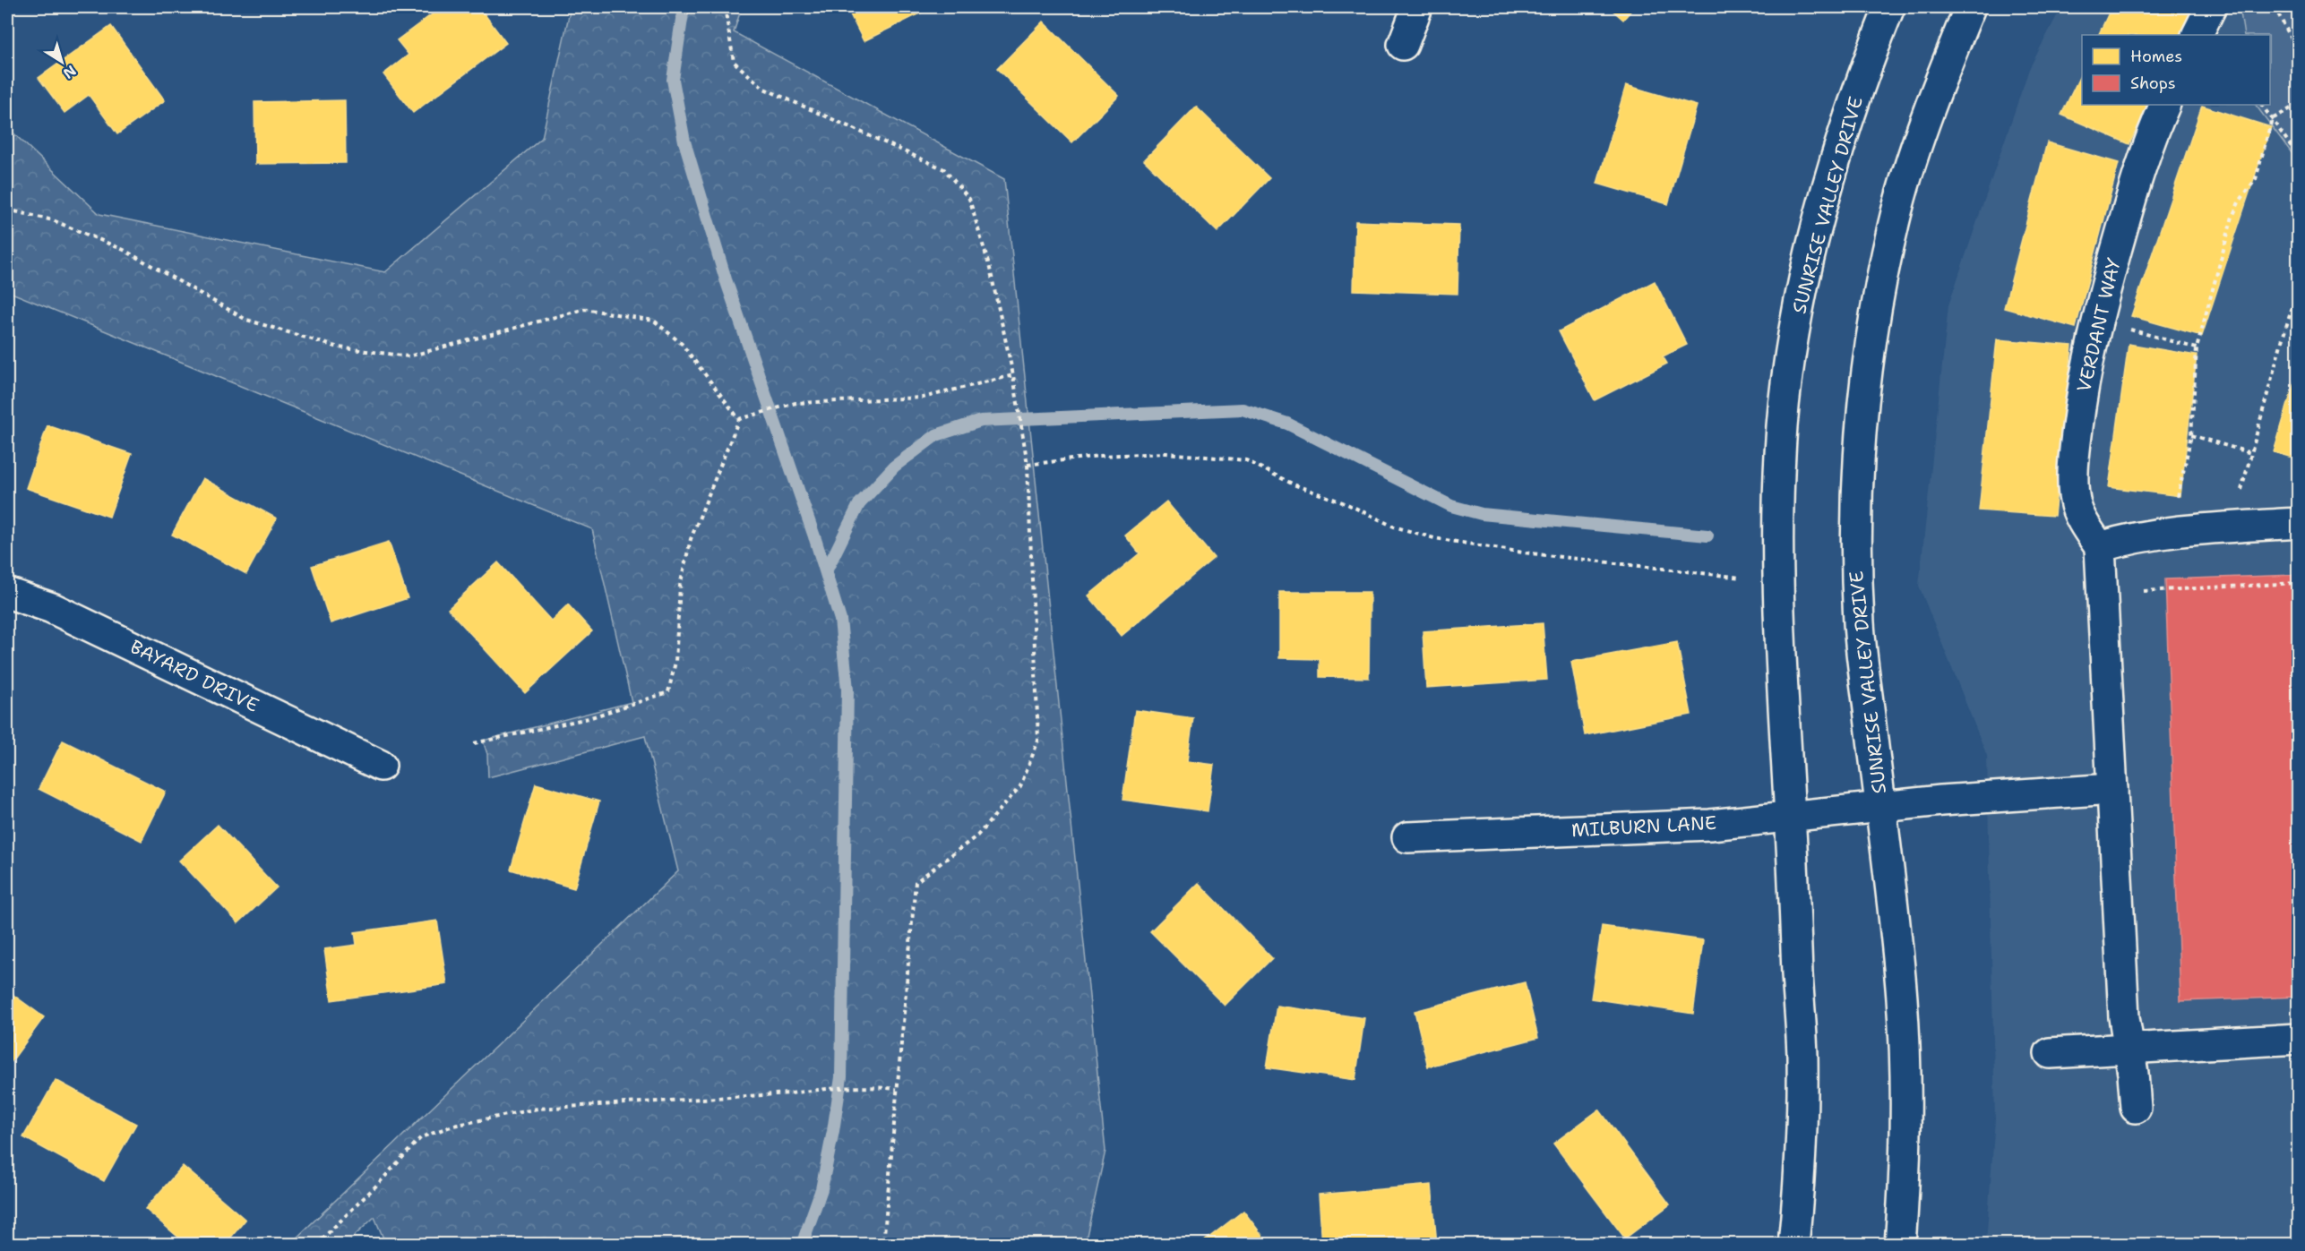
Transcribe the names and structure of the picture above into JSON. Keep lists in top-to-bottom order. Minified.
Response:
{"streets":{"main road":["SUNRISE VALLEY DRIVE","VERDANT WAY","BAYARD DRIVE","MILBURN LANE"]},"crossings":[["SUNRISE VALLEY DRIVE","MILBURN LANE"]],"legend":["Homes","Shops"],"north":"bottom right"}
